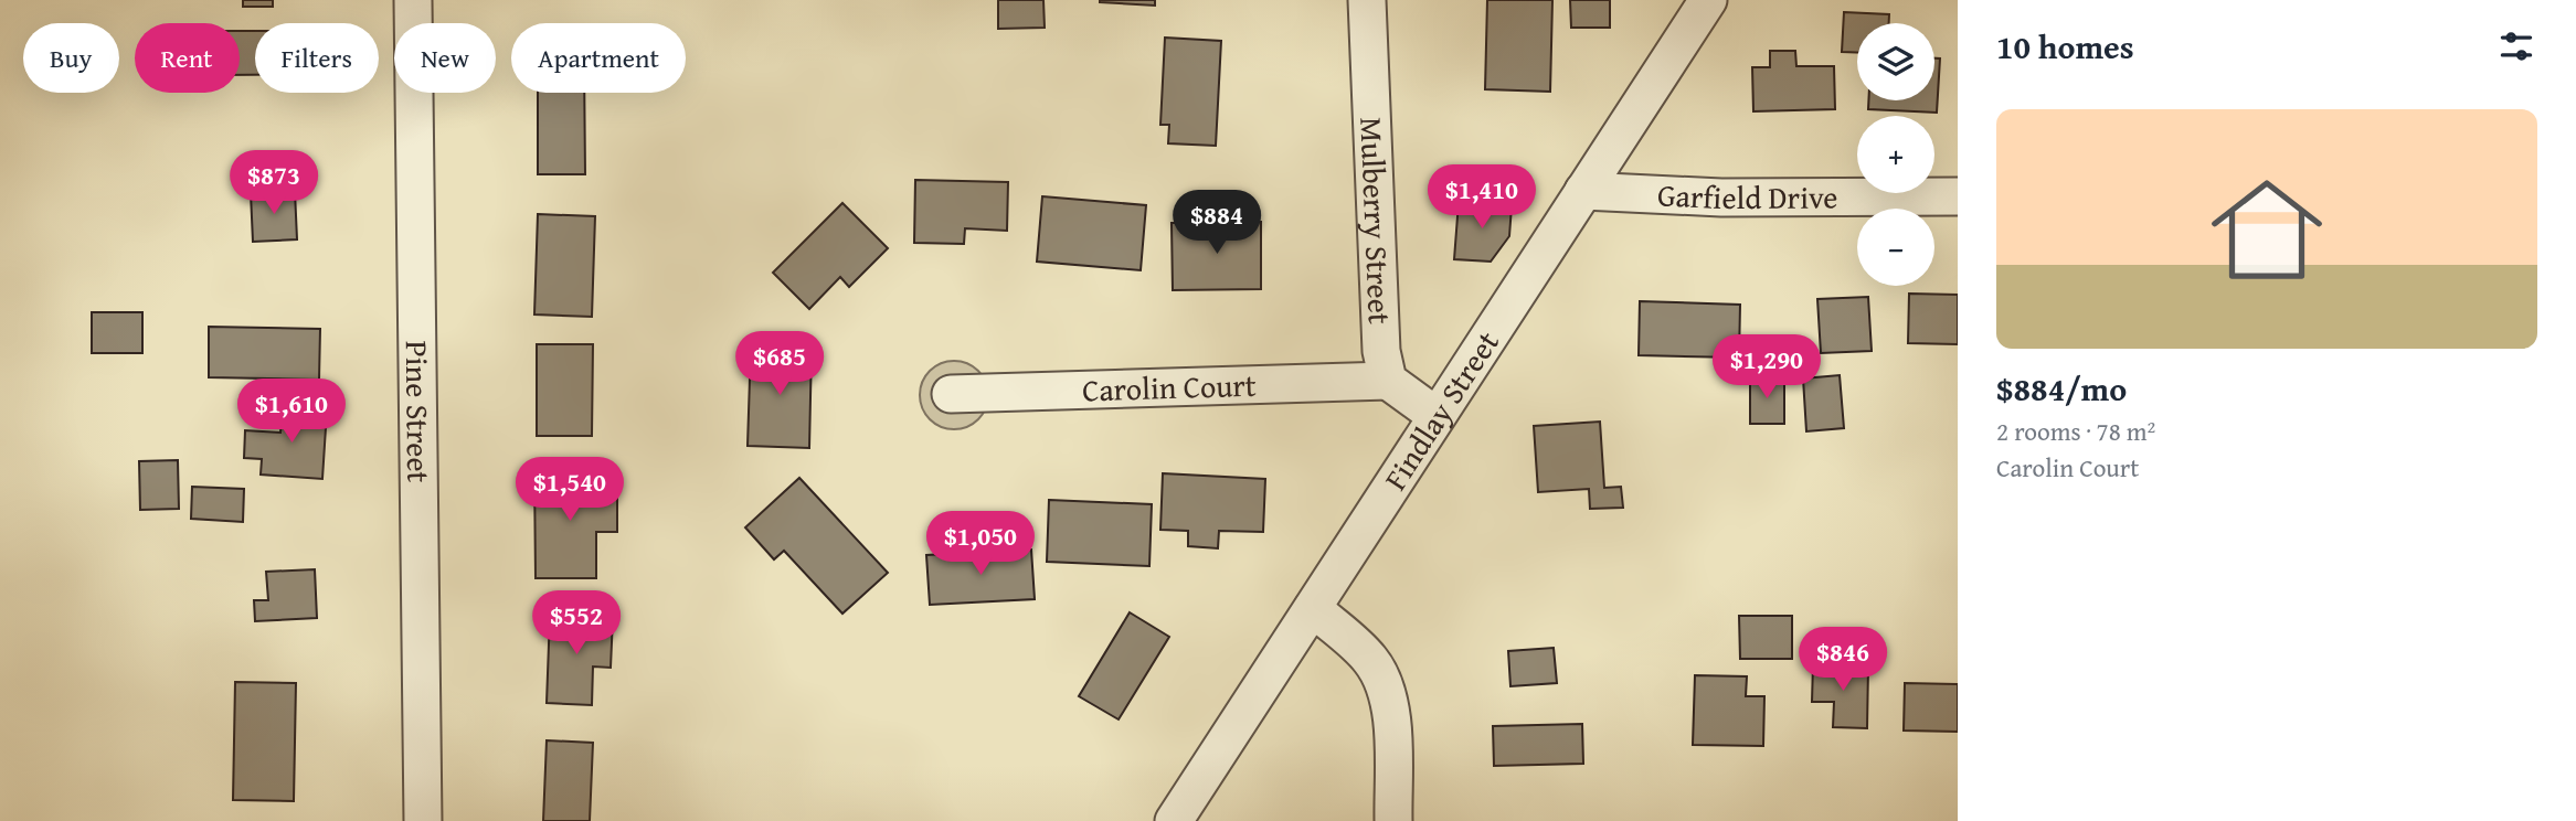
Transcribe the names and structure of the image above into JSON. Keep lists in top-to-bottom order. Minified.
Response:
{"streets":{"street":["Garfield Drive","Mulberry Street","Carolin Court","Pine Street","Findlay Street"]},"crossings":[["Garfield Drive","Findlay Street"],["Mulberry Street","Carolin Court"]],"page":{"heading":"10 homes","map_buttons":["+","−"],"chip":["Buy","Rent","Filters","New","Apartment"],"list":[{"name":"$884/mo","note":"2 rooms · 78 m² · Carolin Court"}],"price":["$873","$1,410","$884","$685","$1,290","$1,610","$1,540","$1,050","$552","$846"]}}
